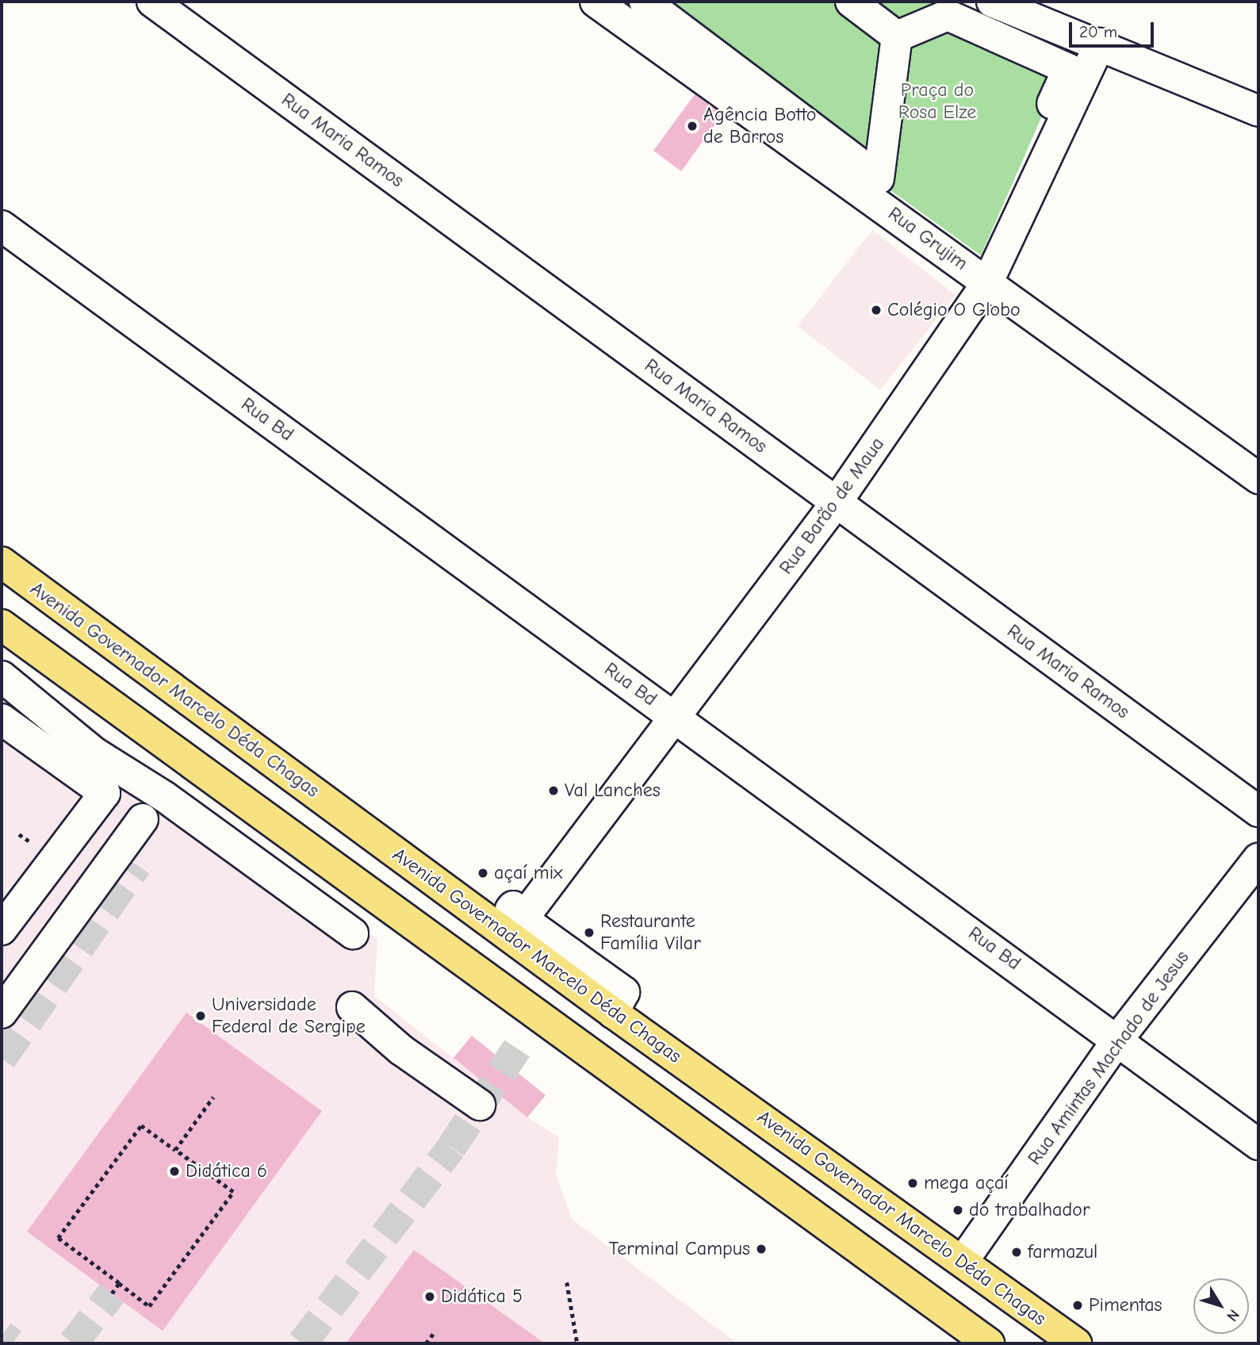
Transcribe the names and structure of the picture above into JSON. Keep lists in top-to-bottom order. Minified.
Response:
{"streets":{"main road":["Avenida Governador Marcelo Déda Chagas"],"street":["Rua Maria Ramos","Rua Grujim","Rua Bd","Rua Barão de Maua","Rua Amintas Machado de Jesus"]},"crossings":[["Rua Maria Ramos","Rua Barão de Maua"],["Rua Grujim","Rua Barão de Maua"],["Rua Bd","Rua Barão de Maua"],["Rua Bd","Rua Amintas Machado de Jesus"],["Rua Barão de Maua","Avenida Governador Marcelo Déda Chagas"],["Avenida Governador Marcelo Déda Chagas","Rua Amintas Machado de Jesus"]],"parks":["Praça do Rosa Elze"],"places":["Agência Botto de Barros","Colégio O Globo","Val Lanches","açaí mix","Restaurante Família Vilar","Universidade Federal de Sergipe","Didática 6","mega açaí","do trabalhador","Terminal Campus","farmazul","Didática 5","Pimentas"],"scale_bar":"20 m","north":"bottom right"}
